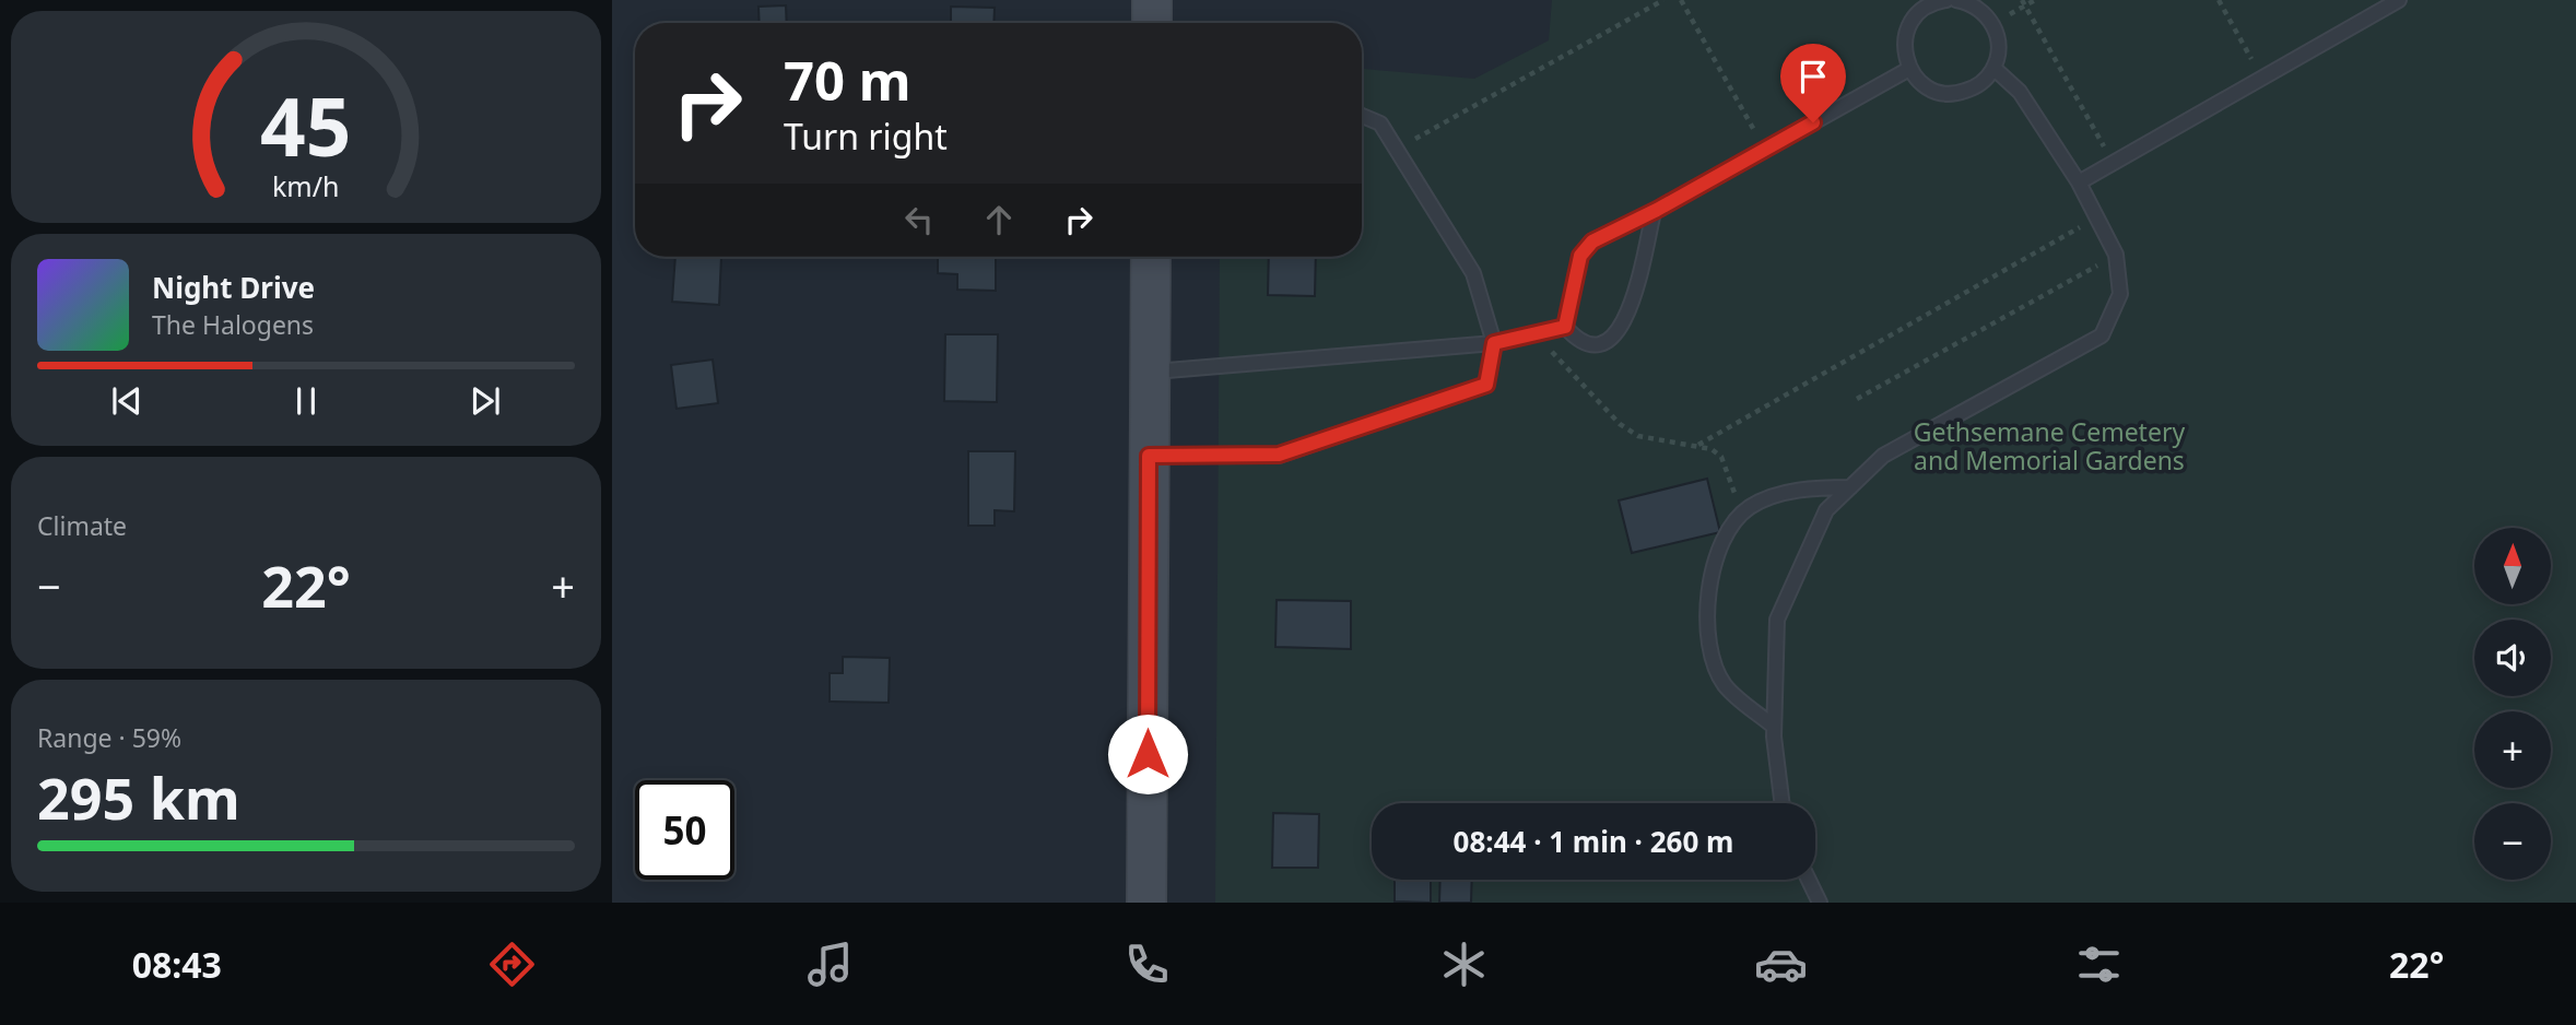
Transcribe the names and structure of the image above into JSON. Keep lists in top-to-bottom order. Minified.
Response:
{"parks":["Gethsemane Cemetery and Memorial Gardens"],"north":"top","page":{"turn":["70 m","Turn right"],"song":["Night Drive","The Halogens"],"tile":["Climate",["Range · 59%","295 km"]],"map_buttons":["+","−"],"heat":["−","22°","+"],"limit":"50","trip":"08:44 · 1 min · 260 m","tabs":["08:43","22°"],"gauge":["45","km/h"]}}
